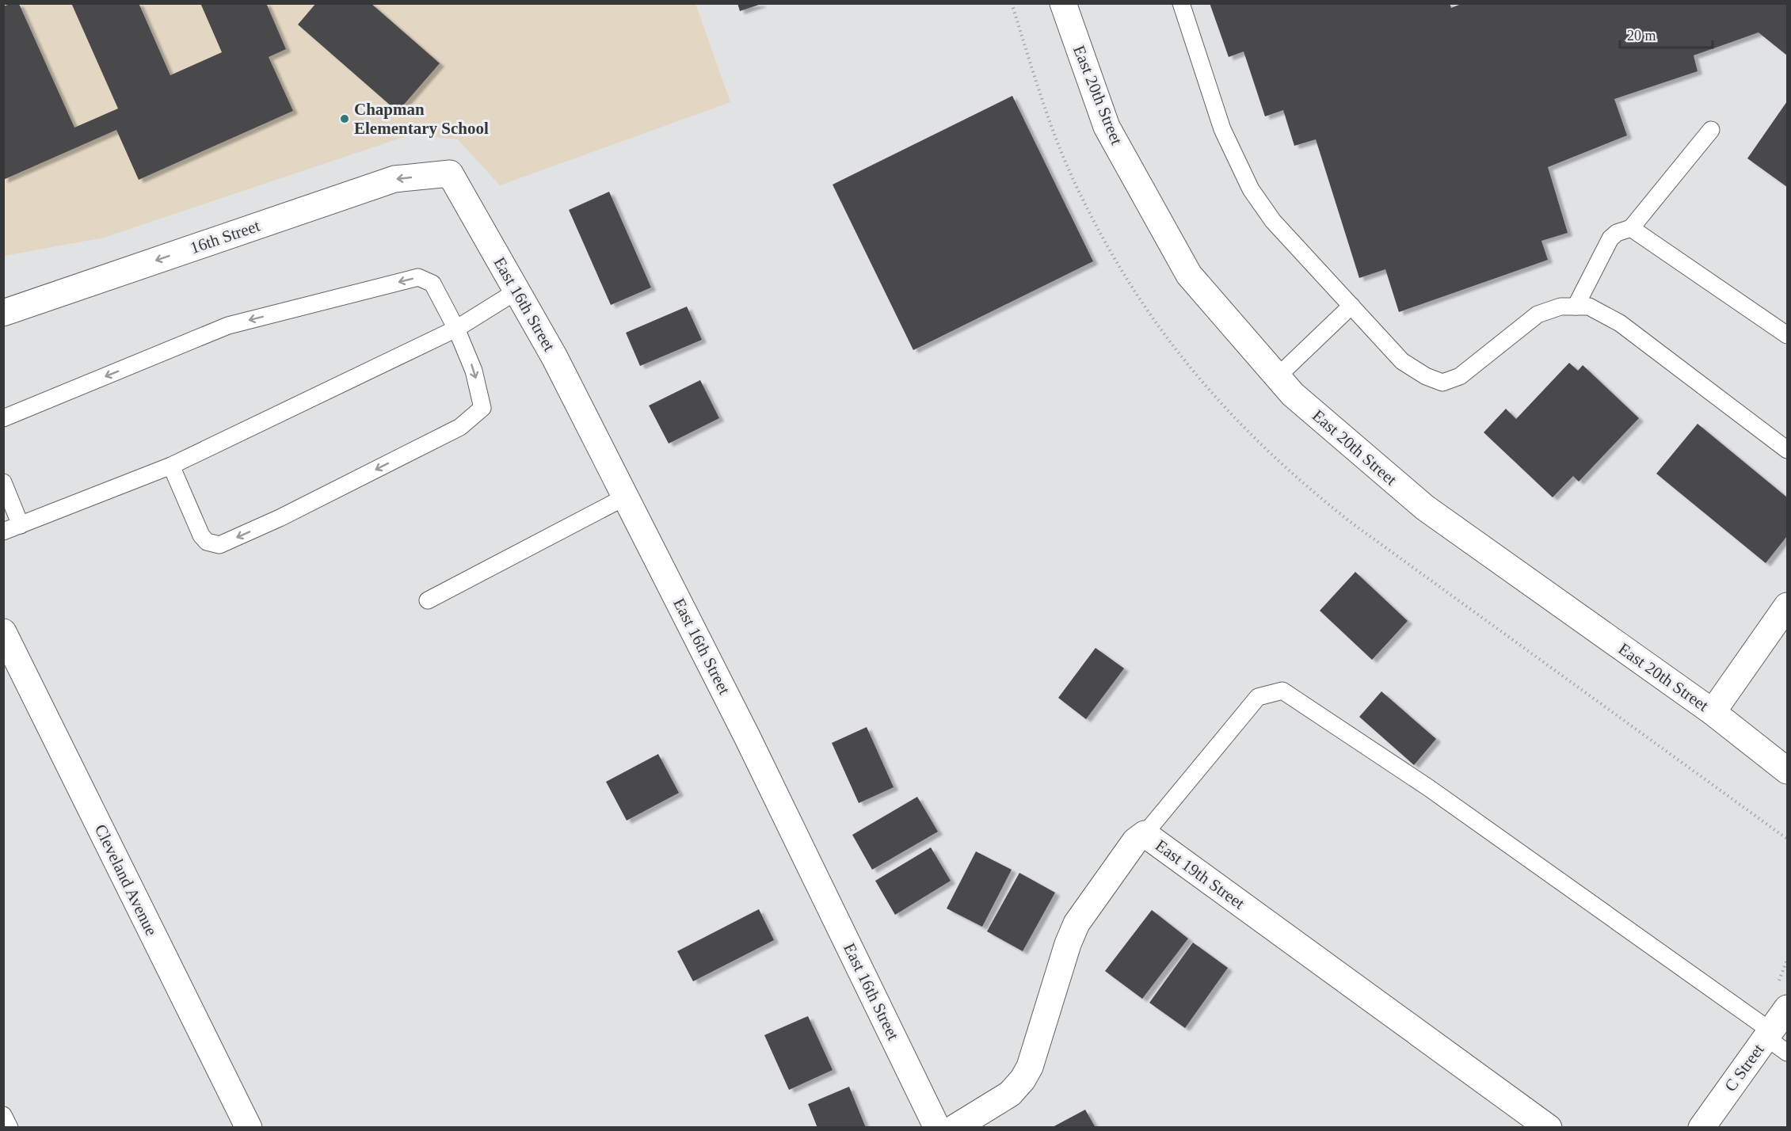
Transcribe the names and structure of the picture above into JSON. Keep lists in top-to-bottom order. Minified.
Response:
{"streets":{"street":["East 20th Street","16th Street","East 16th Street","East 19th Street","Cleveland Avenue","C Street"]},"crossings":[["16th Street","East 16th Street"]],"one_way":["16th Street"],"places":["Chapman Elementary School"],"scale_bar":"20 m"}
